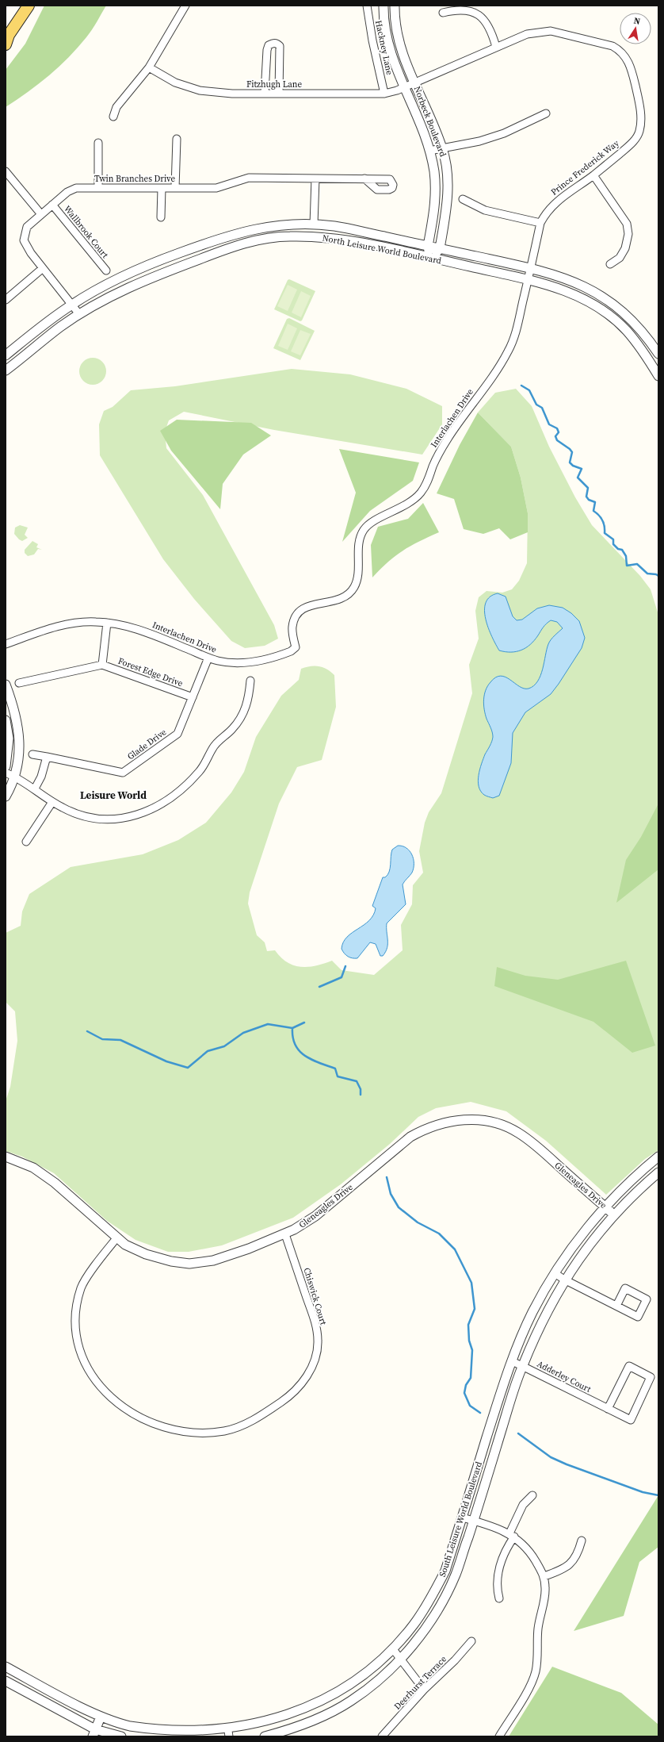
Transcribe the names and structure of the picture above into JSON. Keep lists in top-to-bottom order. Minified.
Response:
{"streets":{"street":["Hackney Lane","Fitzhugh Lane","Norbeck Boulevard","Prince Frederick Way","Twin Branches Drive","Wallbrook Court","North Leisure World Boulevard","Interlachen Drive","Forest Edge Drive","Glade Drive","Gleneagles Drive","Chiswick Court","Adderley Court","South Leisure World Boulevard","Deerhurst Terrace"]},"crossings":[["Hackney Lane","Fitzhugh Lane"],["Fitzhugh Lane","Norbeck Boulevard"],["Fitzhugh Lane","Prince Frederick Way"],["Norbeck Boulevard","Prince Frederick Way"],["Norbeck Boulevard","North Leisure World Boulevard"],["Prince Frederick Way","North Leisure World Boulevard"],["Prince Frederick Way","Interlachen Drive"],["Twin Branches Drive","Wallbrook Court"],["Twin Branches Drive","North Leisure World Boulevard"],["North Leisure World Boulevard","Interlachen Drive"],["Interlachen Drive","Glade Drive"],["Forest Edge Drive","Glade Drive"],["Gleneagles Drive","Chiswick Court"],["Gleneagles Drive","South Leisure World Boulevard"],["Adderley Court","South Leisure World Boulevard"]],"districts":["Leisure World"],"north":"top"}
